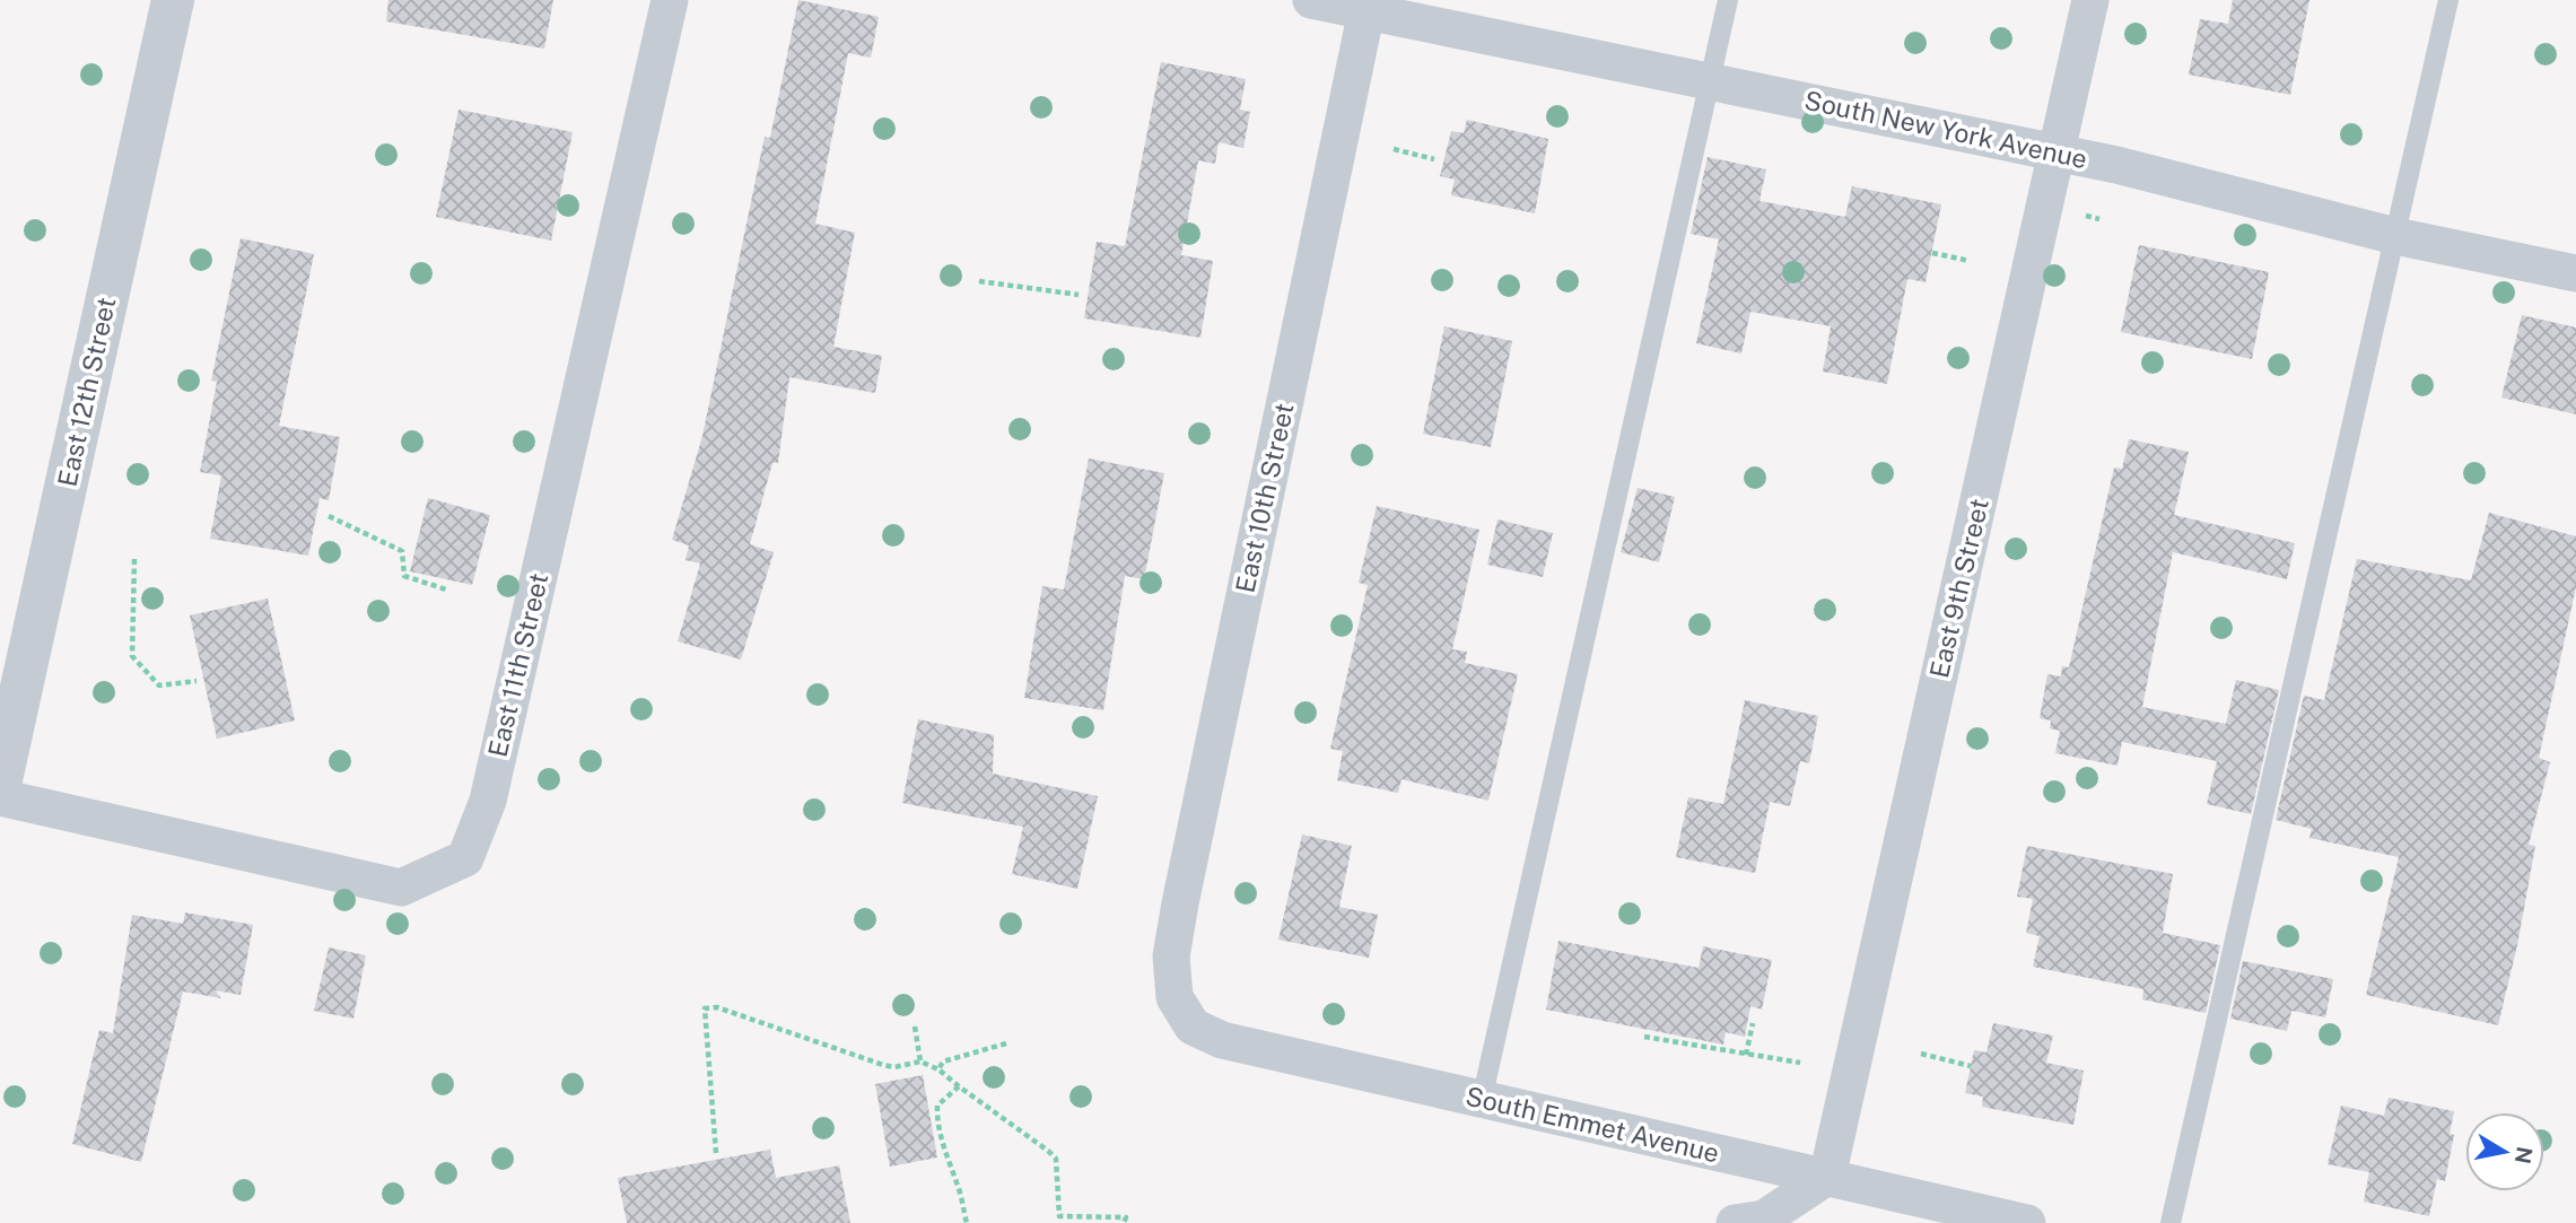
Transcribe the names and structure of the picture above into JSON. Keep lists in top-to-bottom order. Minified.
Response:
{"streets":{"street":["South New York Avenue","East 12th Street","East 10th Street","East 9th Street","East 11th Street","South Emmet Avenue"]},"crossings":[["South New York Avenue","East 10th Street"],["South New York Avenue","East 9th Street"],["East 10th Street","South Emmet Avenue"],["East 9th Street","South Emmet Avenue"]],"north":"right"}
